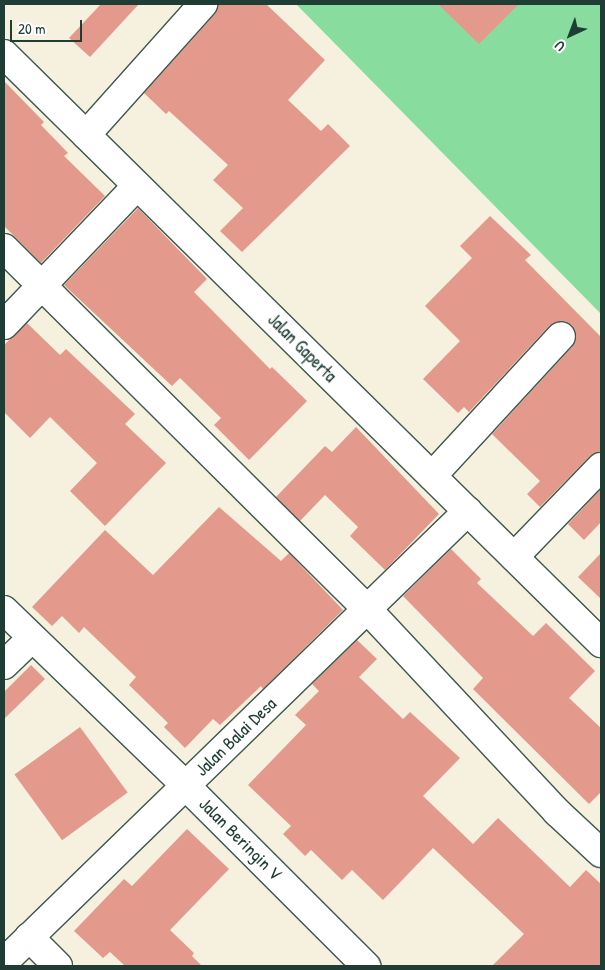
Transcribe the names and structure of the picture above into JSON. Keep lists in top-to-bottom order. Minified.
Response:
{"streets":{"street":["Jalan Gaperta","Jalan Balai Desa","Jalan Beringin V"]},"crossings":[["Jalan Gaperta","Jalan Balai Desa"],["Jalan Balai Desa","Jalan Beringin V"]],"scale_bar":"20 m","north":"bottom left"}
